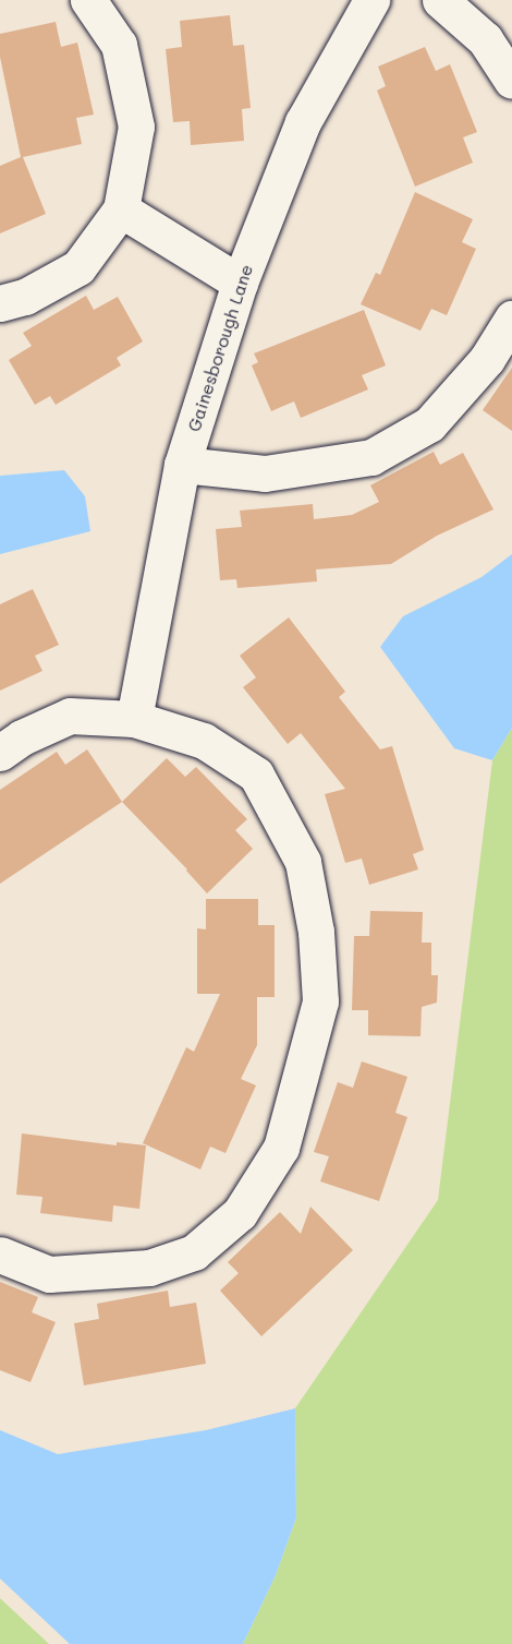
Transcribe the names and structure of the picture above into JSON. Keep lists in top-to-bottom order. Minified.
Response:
{"streets":{"street":["Gainesborough Lane"]}}
